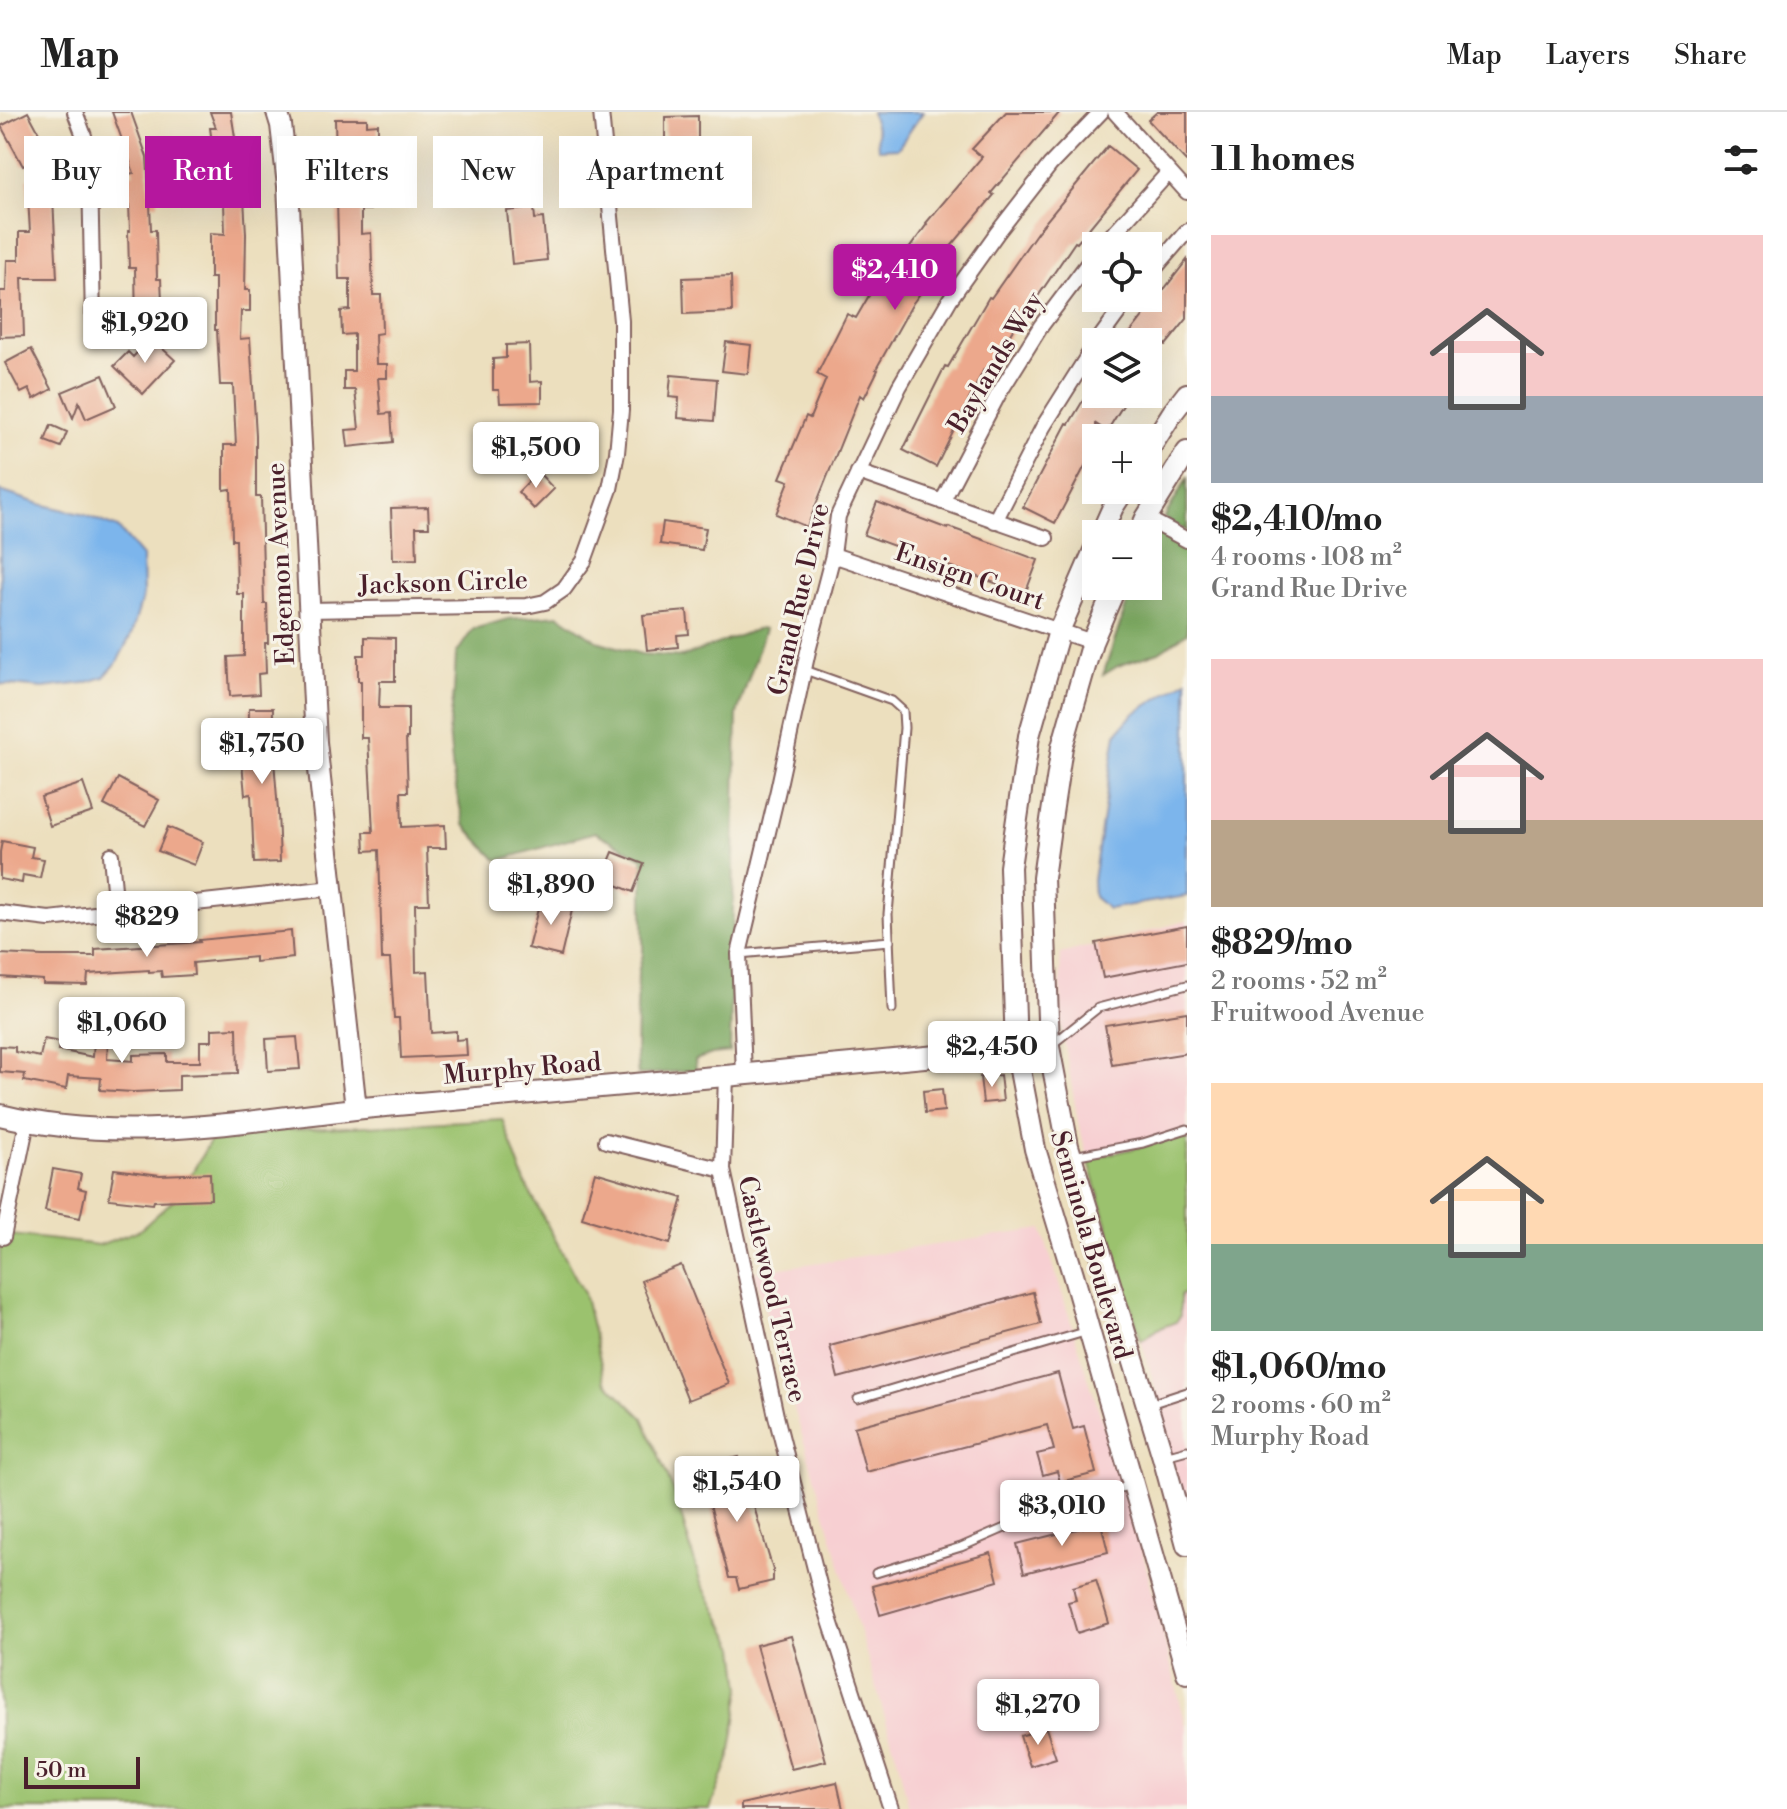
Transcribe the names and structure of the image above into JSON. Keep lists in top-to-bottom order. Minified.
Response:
{"streets":{"main road":["Edgemon Avenue","Murphy Road","Seminola Boulevard"],"street":["Baylands Way","Ensign Court","Jackson Circle","Grand Rue Drive","Castlewood Terrace"]},"crossings":[["Edgemon Avenue","Jackson Circle"],["Edgemon Avenue","Murphy Road"],["Ensign Court","Grand Rue Drive"],["Ensign Court","Seminola Boulevard"],["Grand Rue Drive","Murphy Road"],["Grand Rue Drive","Castlewood Terrace"],["Murphy Road","Seminola Boulevard"]],"scale_bar":"50 m","page":{"header":"Map","nav":["Map","Layers","Share"],"heading":"11 homes","chip":["Buy","Rent","Filters","New","Apartment"],"list":[{"name":"$2,410/mo","note":"4 rooms · 108 m² · Grand Rue Drive"},{"name":"$829/mo","note":"2 rooms · 52 m² · Fruitwood Avenue"},{"name":"$1,060/mo","note":"2 rooms · 60 m² · Murphy Road"}],"map_buttons":["+","−"],"price":["$2,410","$1,920","$1,500","$1,750","$1,890","$829","$1,060","$2,450","$1,540","$3,010","$1,270"],"scale":"50 m"}}
